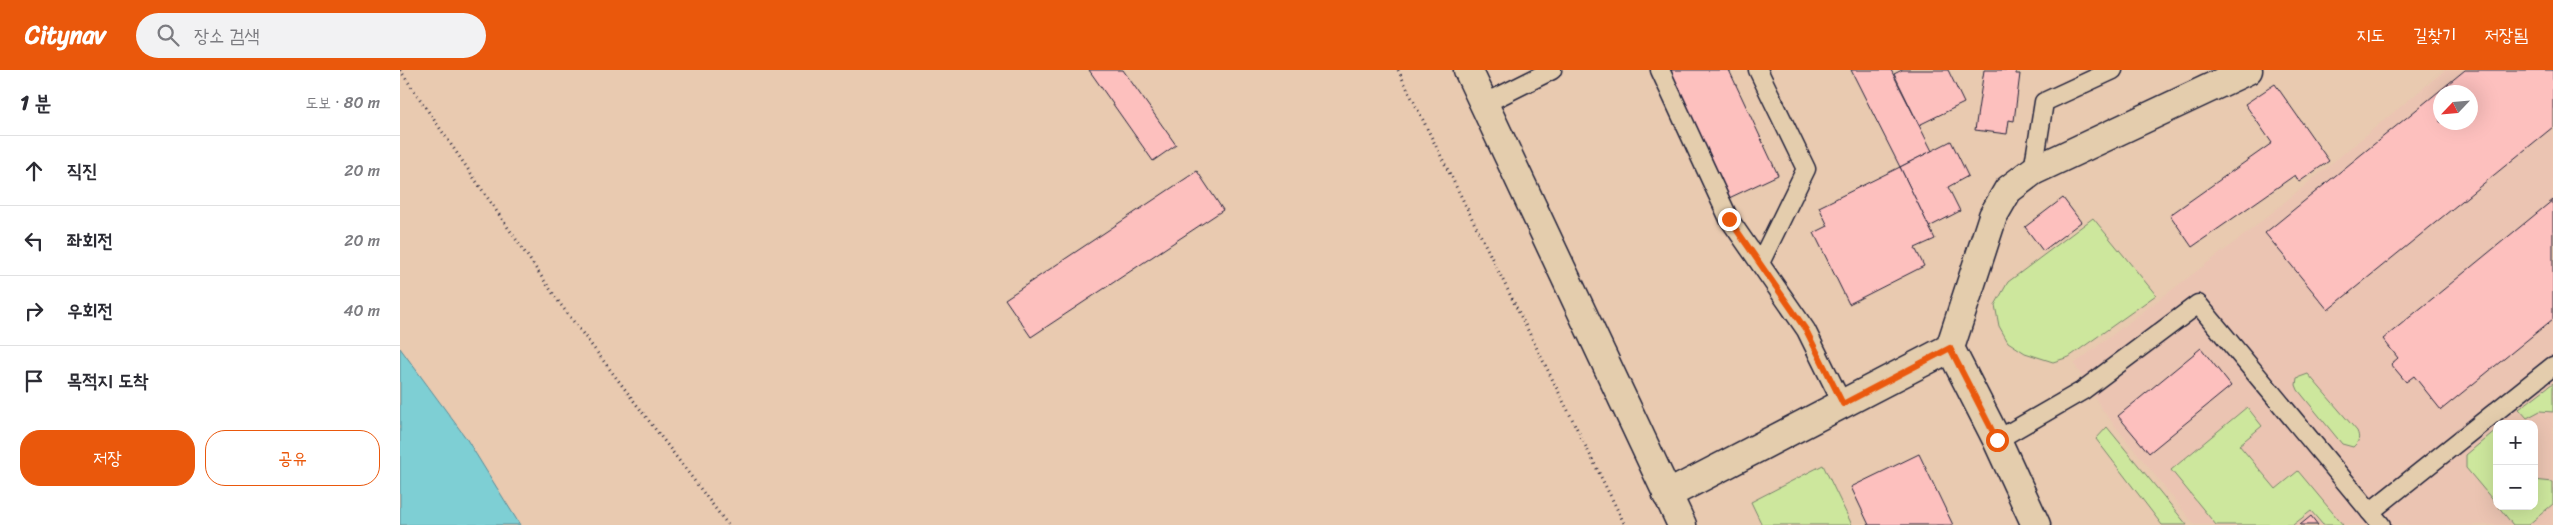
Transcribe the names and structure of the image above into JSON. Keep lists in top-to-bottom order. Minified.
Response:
{"north":"bottom left","page":{"header":"Citynav","search":"장소 검색","nav":["지도","길찾기","저장됨"],"heading":["1 분","도보 · 80 m"],"list":[["직진","20 m"],["좌회전","20 m"],["우회전","40 m"],"목적지 도착"],"buttons":["저장","공유"],"map_buttons":["+","−"]}}
